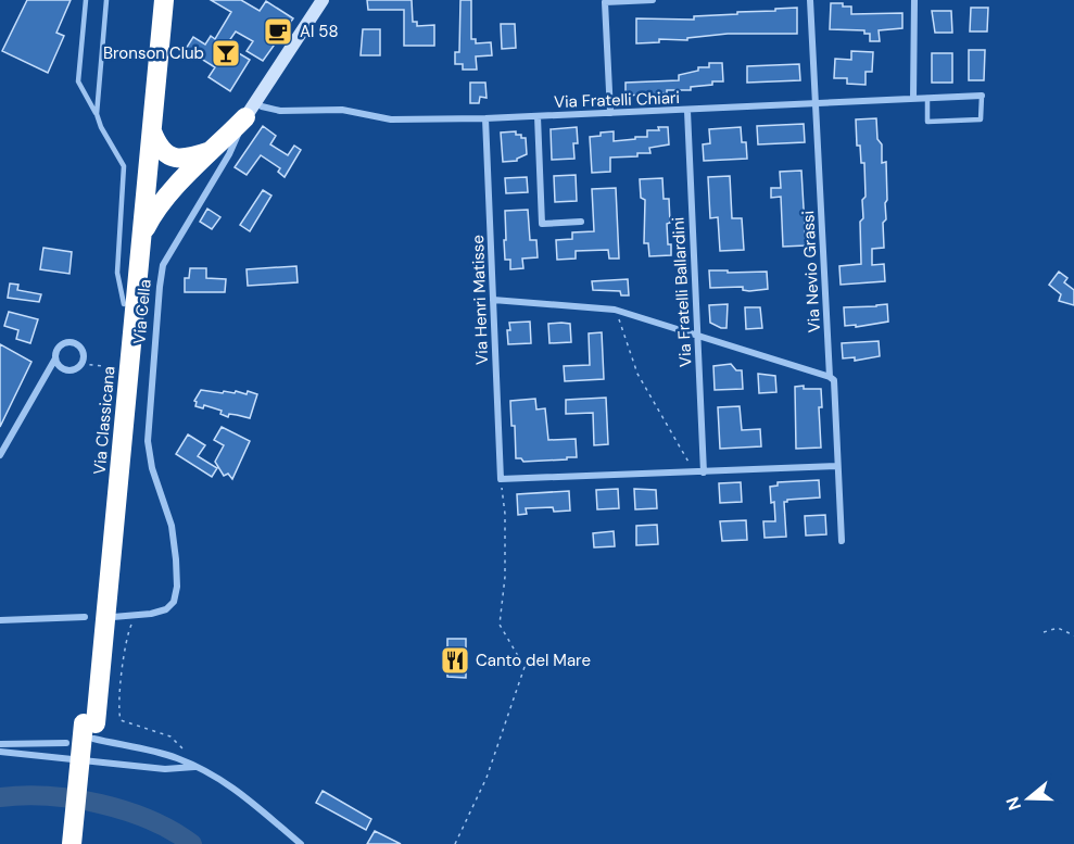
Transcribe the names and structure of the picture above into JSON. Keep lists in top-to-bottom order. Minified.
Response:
{"streets":{"highway":["Via Classicana"],"street":["Via Fratelli Chiari","Via Nevio Grassi","Via Fratelli Ballardini","Via Henri Matisse","Via Cella"]},"crossings":[["Via Fratelli Chiari","Via Nevio Grassi"],["Via Fratelli Chiari","Via Fratelli Ballardini"],["Via Fratelli Chiari","Via Henri Matisse"],["Via Fratelli Chiari","Via Cella"]],"places":{"cafe":["Al 58"],"bar":["Bronson Club"],"restaurant":["Canto del Mare"]},"north":"left"}
